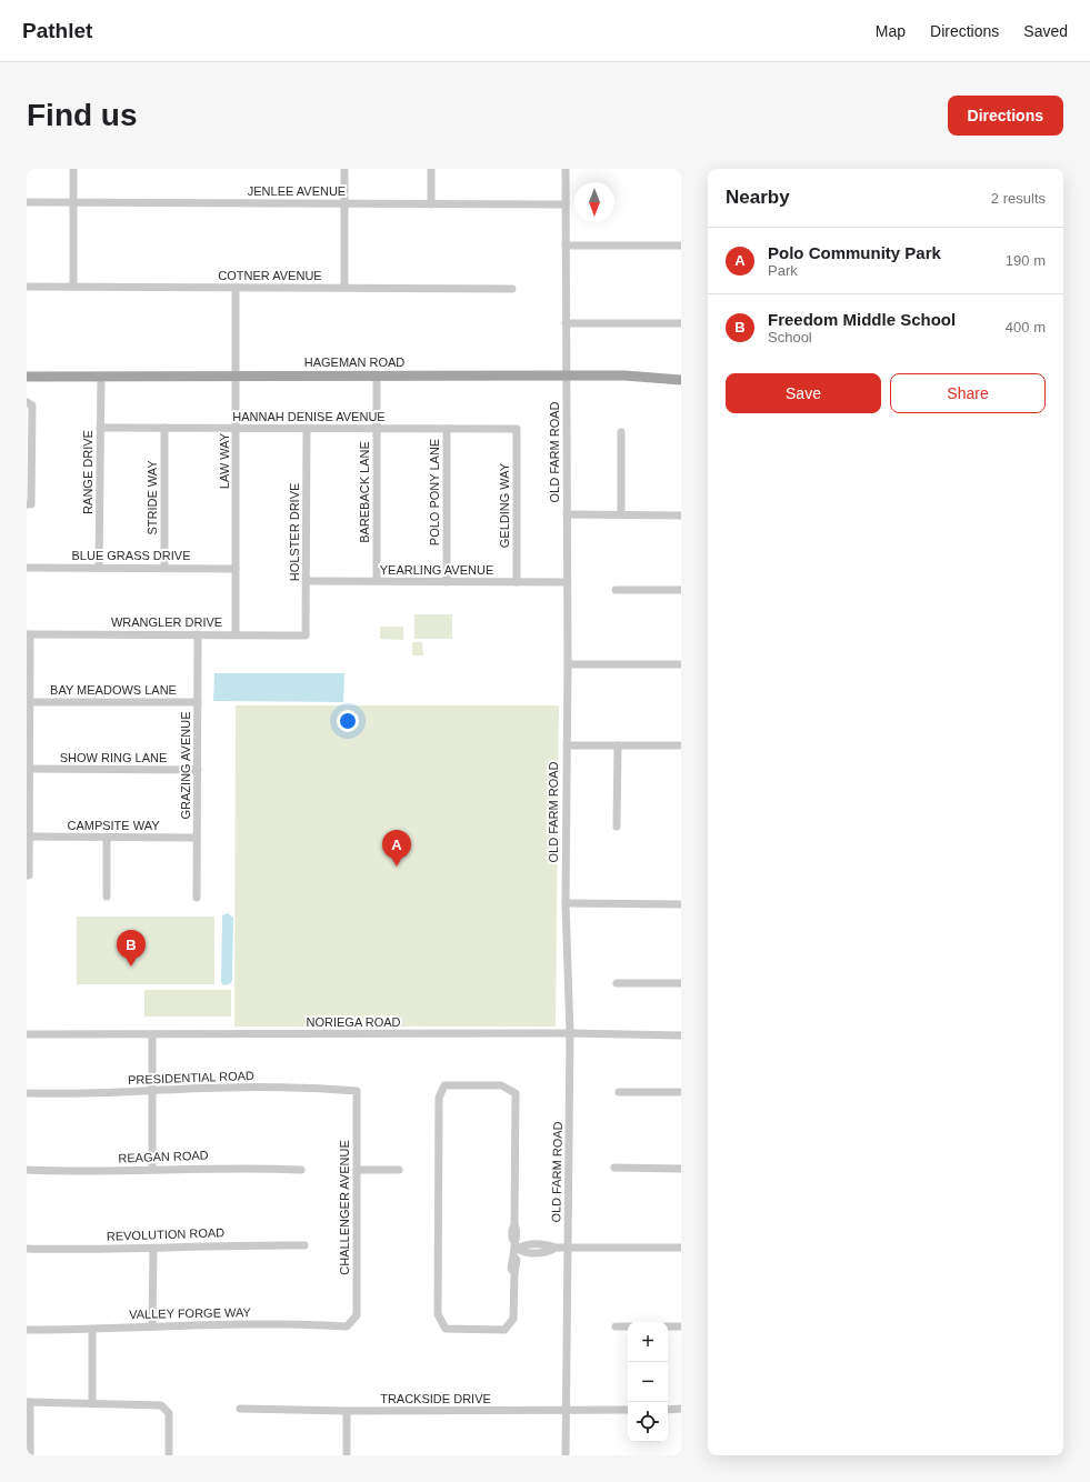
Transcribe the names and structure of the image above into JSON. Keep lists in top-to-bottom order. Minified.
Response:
{"streets":{"main road":["HAGEMAN ROAD"],"street":["JENLEE AVENUE","COTNER AVENUE","HANNAH DENISE AVENUE","OLD FARM ROAD","LAW WAY","RANGE DRIVE","BAREBACK LANE","POLO PONY LANE","STRIDE WAY","GELDING WAY","HOLSTER DRIVE","BLUE GRASS DRIVE","YEARLING AVENUE","WRANGLER DRIVE","BAY MEADOWS LANE","SHOW RING LANE","GRAZING AVENUE","CAMPSITE WAY","NORIEGA ROAD","PRESIDENTIAL ROAD","REAGAN ROAD","CHALLENGER AVENUE","REVOLUTION ROAD","VALLEY FORGE WAY","TRACKSIDE DRIVE"]},"crossings":[["JENLEE AVENUE","OLD FARM ROAD"],["COTNER AVENUE","LAW WAY"],["HAGEMAN ROAD","OLD FARM ROAD"],["HAGEMAN ROAD","LAW WAY"],["HAGEMAN ROAD","RANGE DRIVE"],["HAGEMAN ROAD","BAREBACK LANE"],["HANNAH DENISE AVENUE","LAW WAY"],["HANNAH DENISE AVENUE","RANGE DRIVE"],["HANNAH DENISE AVENUE","BAREBACK LANE"],["HANNAH DENISE AVENUE","POLO PONY LANE"],["HANNAH DENISE AVENUE","STRIDE WAY"],["HANNAH DENISE AVENUE","GELDING WAY"],["HANNAH DENISE AVENUE","HOLSTER DRIVE"],["OLD FARM ROAD","YEARLING AVENUE"],["OLD FARM ROAD","NORIEGA ROAD"],["OLD FARM ROAD","TRACKSIDE DRIVE"],["LAW WAY","BLUE GRASS DRIVE"],["LAW WAY","WRANGLER DRIVE"],["RANGE DRIVE","BLUE GRASS DRIVE"],["BAREBACK LANE","YEARLING AVENUE"],["POLO PONY LANE","YEARLING AVENUE"],["STRIDE WAY","BLUE GRASS DRIVE"],["GELDING WAY","YEARLING AVENUE"],["HOLSTER DRIVE","YEARLING AVENUE"],["HOLSTER DRIVE","WRANGLER DRIVE"],["WRANGLER DRIVE","GRAZING AVENUE"],["BAY MEADOWS LANE","GRAZING AVENUE"],["SHOW RING LANE","GRAZING AVENUE"],["GRAZING AVENUE","CAMPSITE WAY"],["PRESIDENTIAL ROAD","CHALLENGER AVENUE"],["CHALLENGER AVENUE","VALLEY FORGE WAY"]],"north":"bottom","page":{"header":"Pathlet","nav":["Map","Directions","Saved"],"buttons":["Directions",["Save","Share"]],"title":"Find us","heading":["Nearby","2 results"],"list":[{"mark":"A","name":"Polo Community Park","note":"Park","value":"190 m"},{"mark":"B","name":"Freedom Middle School","note":"School","value":"400 m"}],"pins":["A","B"],"map_buttons":["+","−"]}}
